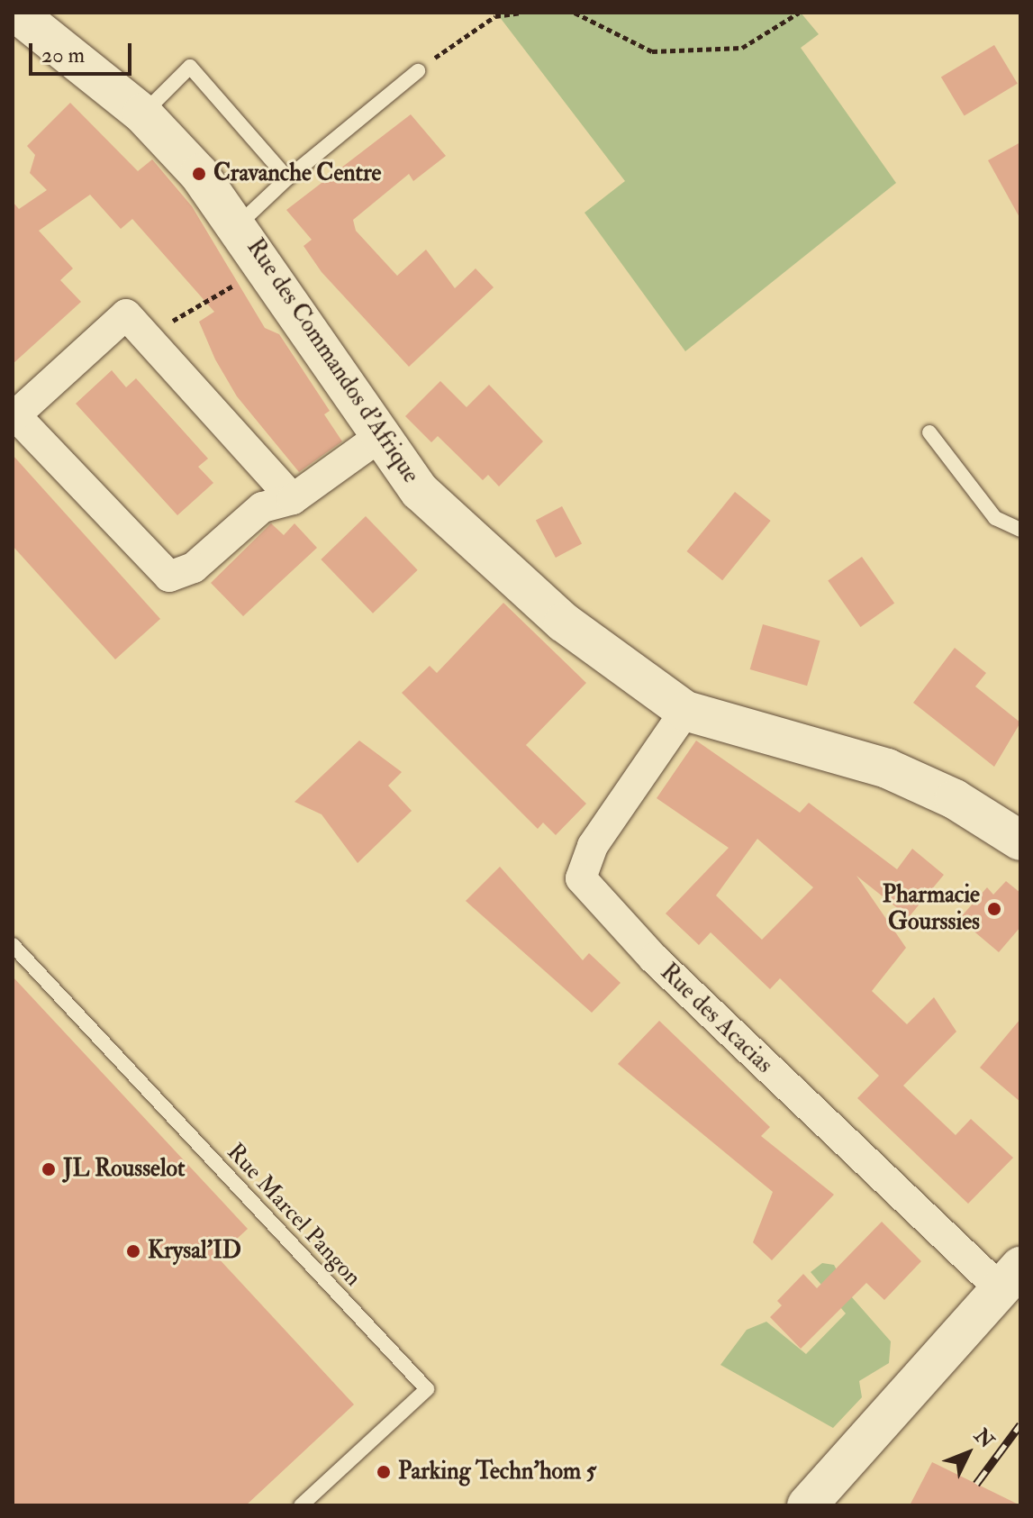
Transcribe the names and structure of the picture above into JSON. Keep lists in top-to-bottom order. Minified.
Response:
{"streets":{"main road":["Rue des Commandos d'Afrique"],"street":["Rue des Acacias"],"lane":["Rue Marcel Pangon"]},"crossings":[["Rue des Commandos d'Afrique","Rue des Acacias"]],"places":["Cravanche Centre","Pharmacie Gourssies","JL Rousselot","Krysal'ID","Parking Techn'hom 5"],"scale_bar":"20 m","north":"top right"}
